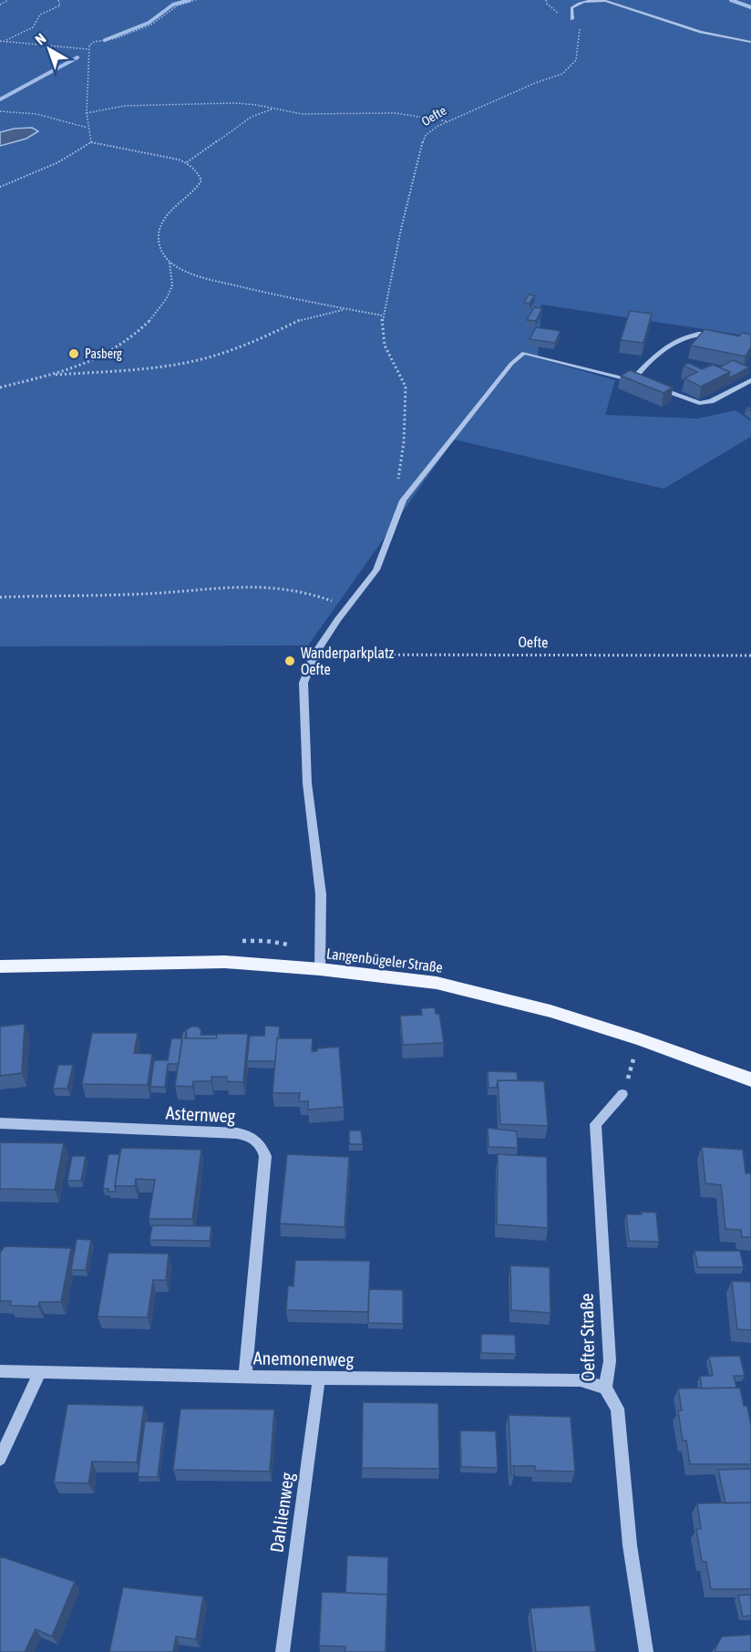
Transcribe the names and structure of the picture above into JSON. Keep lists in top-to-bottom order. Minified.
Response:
{"streets":{"main road":["Langenbügeler Straße"],"street":["Asternweg","Oefter Straße","Anemonenweg","Dahlienweg"],"path":["Oefte"]},"crossings":[["Asternweg","Anemonenweg"],["Oefter Straße","Anemonenweg"],["Anemonenweg","Dahlienweg"]],"places":["Pasberg","Wanderparkplatz Oefte"],"north":"top left"}
